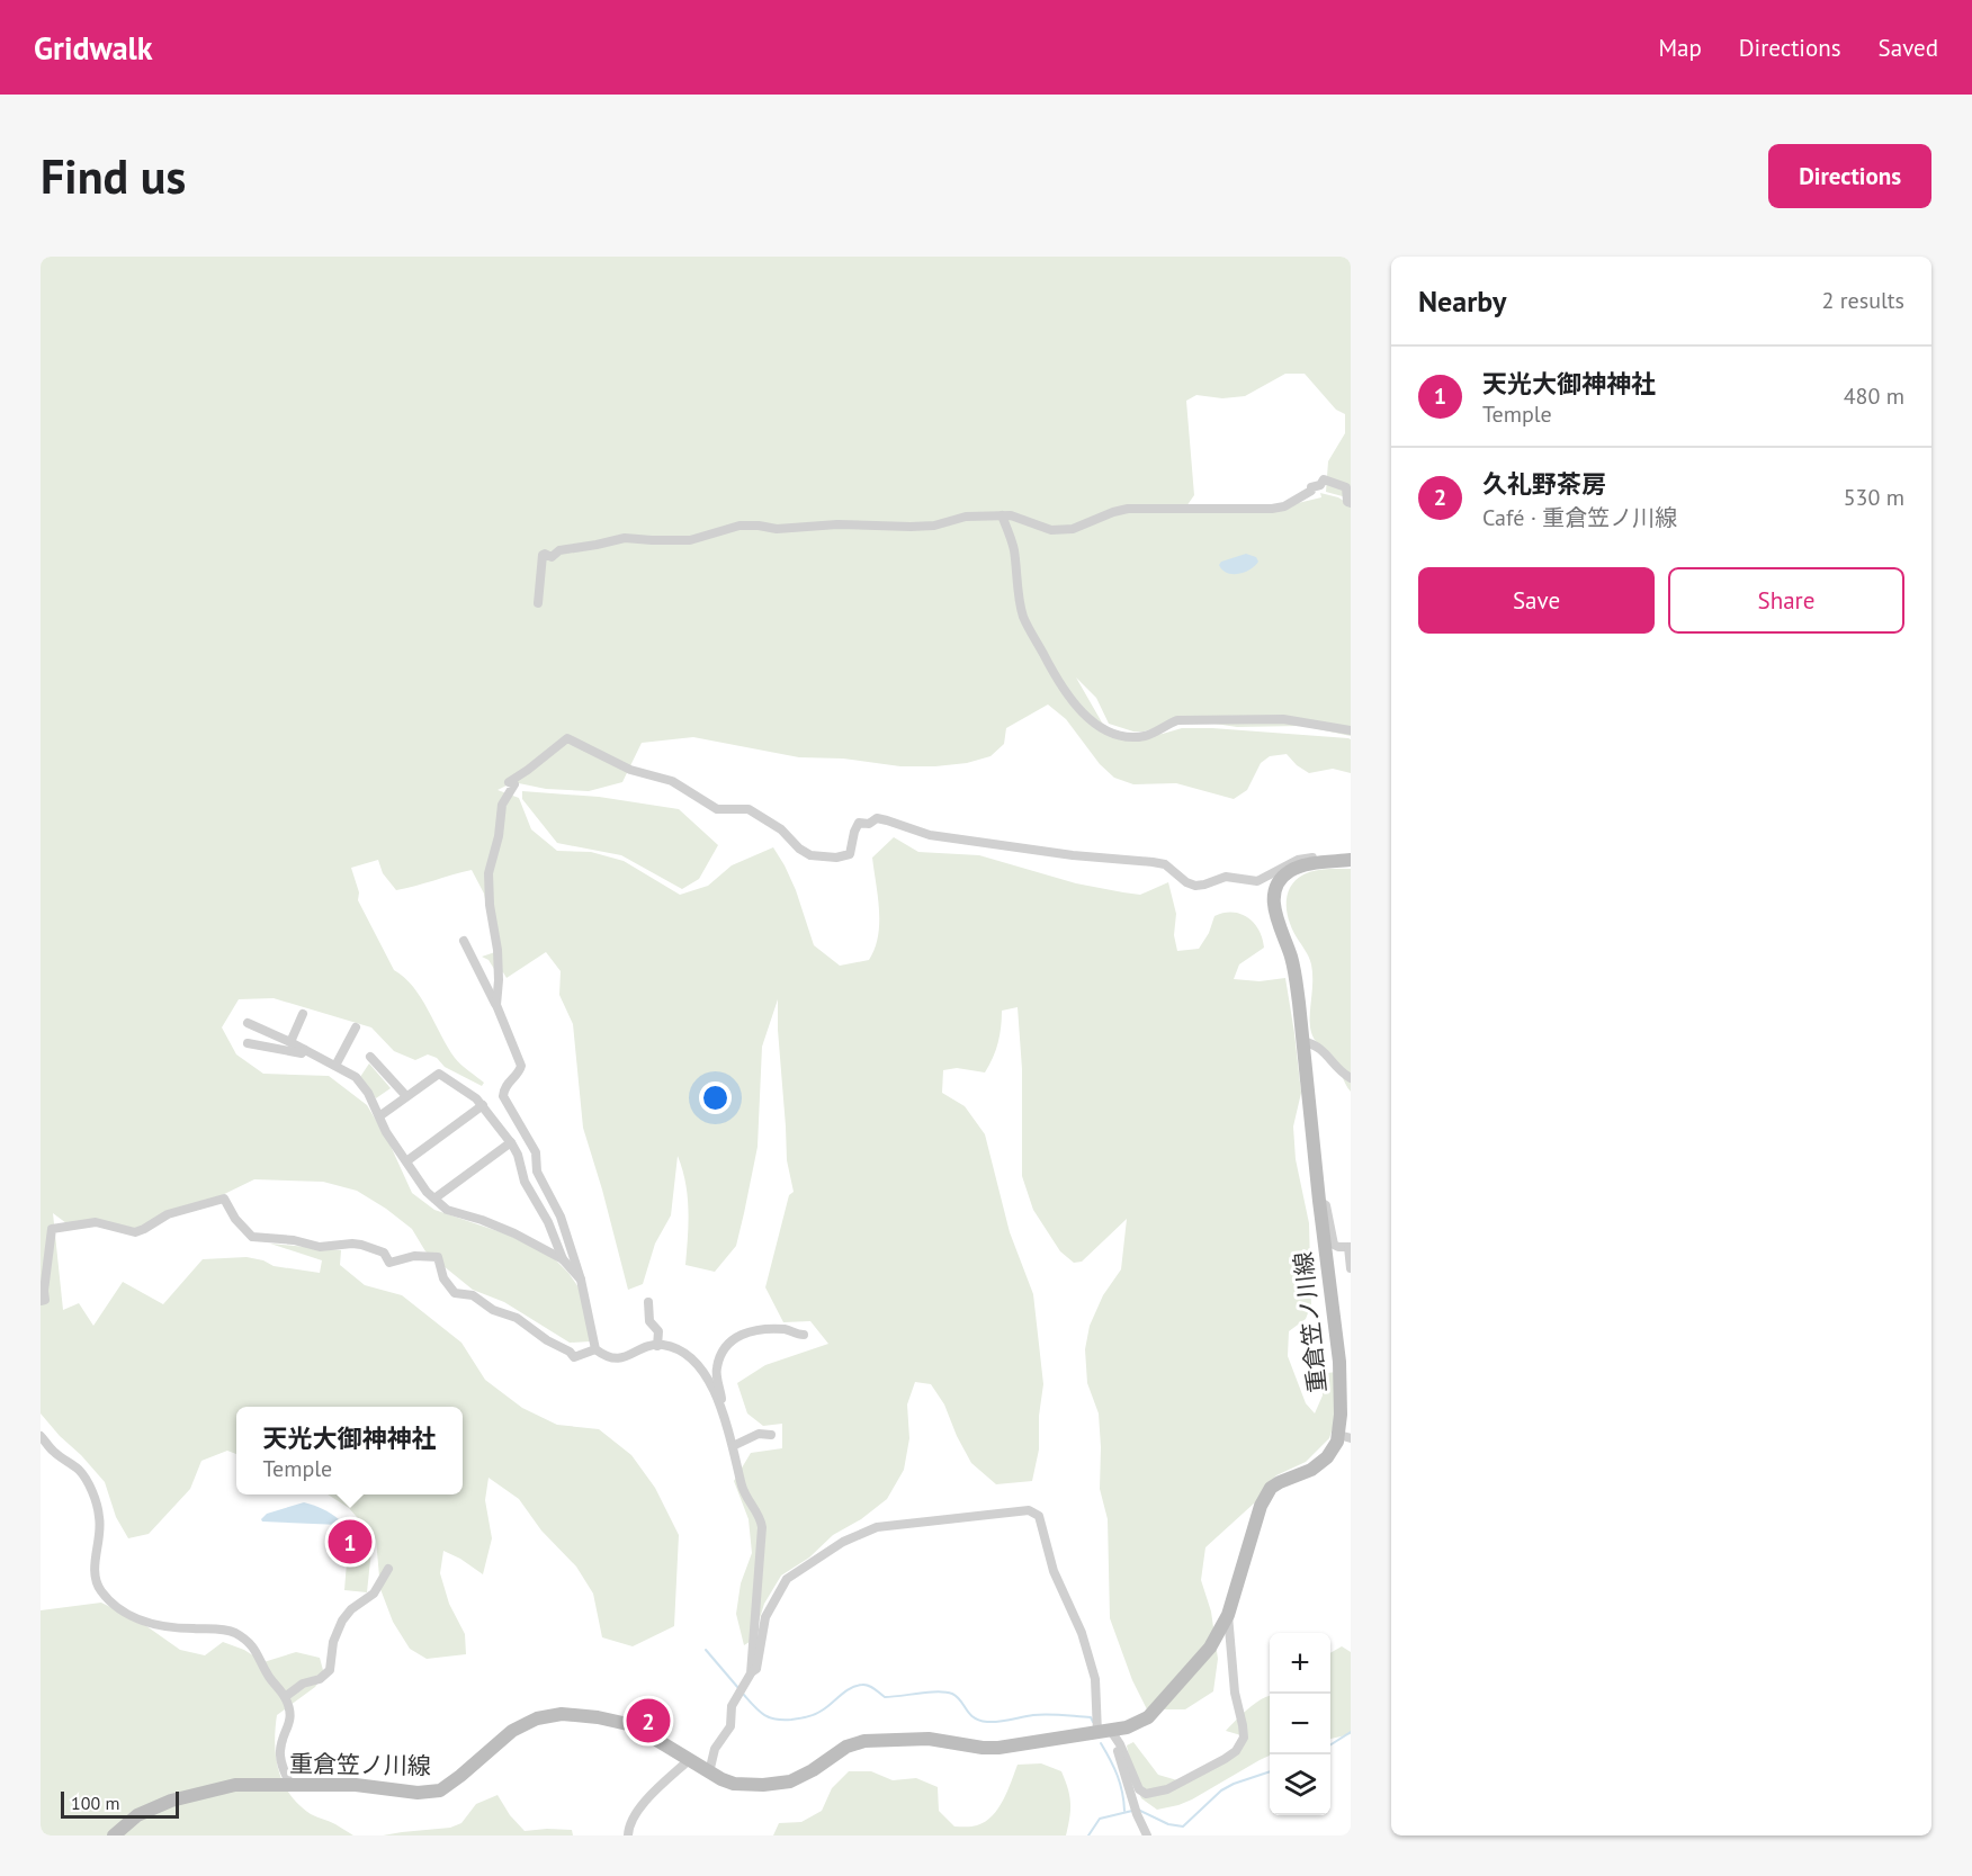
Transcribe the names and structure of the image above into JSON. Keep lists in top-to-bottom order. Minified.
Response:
{"streets":{"main road":["重倉笠ノ川線"]},"scale_bar":"100 m","page":{"header":"Gridwalk","nav":["Map","Directions","Saved"],"buttons":["Directions",["Save","Share"]],"title":"Find us","heading":["Nearby","2 results"],"list":[{"mark":"1","name":"天光大御神神社","note":"Temple","value":"480 m"},{"mark":"2","name":"久礼野茶房","note":"Café · 重倉笠ノ川線","value":"530 m"}],"popup":["天光大御神神社","Temple"],"pins":["1","2"],"map_buttons":["+","−"],"scale":"100 m"}}
